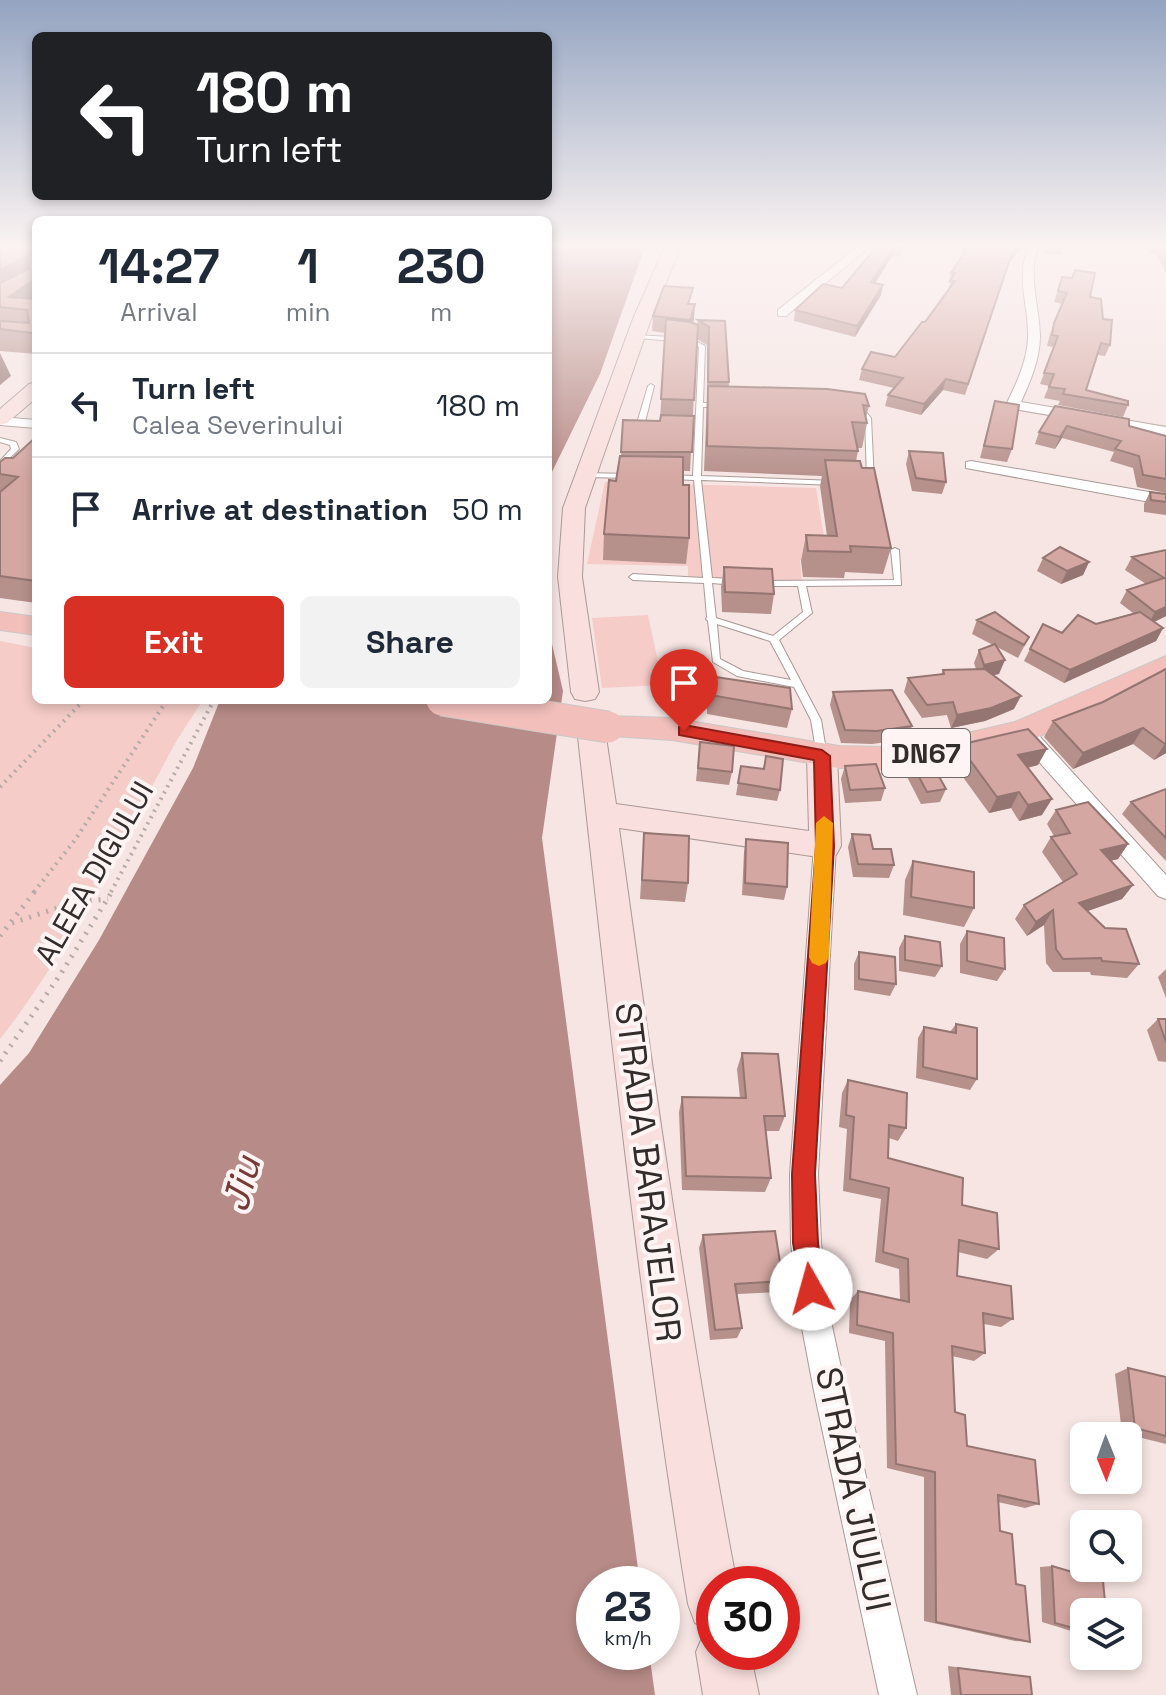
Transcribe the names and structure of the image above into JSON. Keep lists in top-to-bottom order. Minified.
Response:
{"streets":{"main road":["DN67","STRADA BARAJELOR","STRADA JIULUI"],"path":["ALEEA DIGULUI"]},"crossings":[["DN67","STRADA BARAJELOR"],["DN67","STRADA JIULUI"]],"water":["Jiu"],"north":"bottom","page":{"turn":["180 m","Turn left"],"eta":["14:27","Arrival","1","min","230","m"],"list":[{"name":"Turn left","note":"Calea Severinului","value":"180 m"},{"name":"Arrive at destination","value":"50 m"}],"buttons":["Exit","Share"],"speed":"23 km/h","limit":"30"}}
